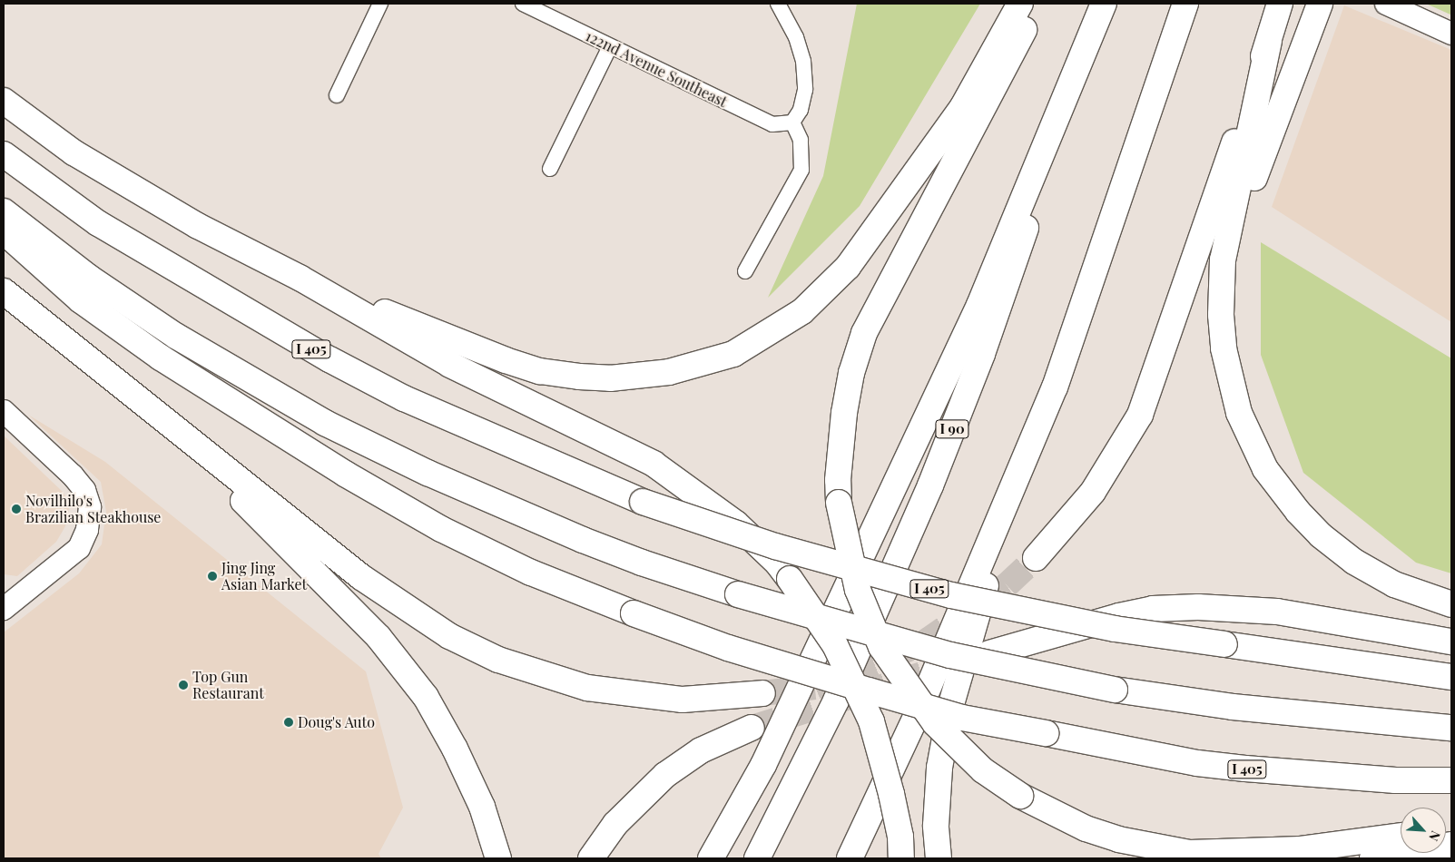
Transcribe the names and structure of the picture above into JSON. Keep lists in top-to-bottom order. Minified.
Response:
{"streets":{"highway":["I 405","I 90"],"street":["122nd Avenue Southeast"]},"places":["Novilhilo's Brazilian Steakhouse","Jing Jing Asian Market","Top Gun Restaurant","Doug's Auto"],"north":"bottom right"}
